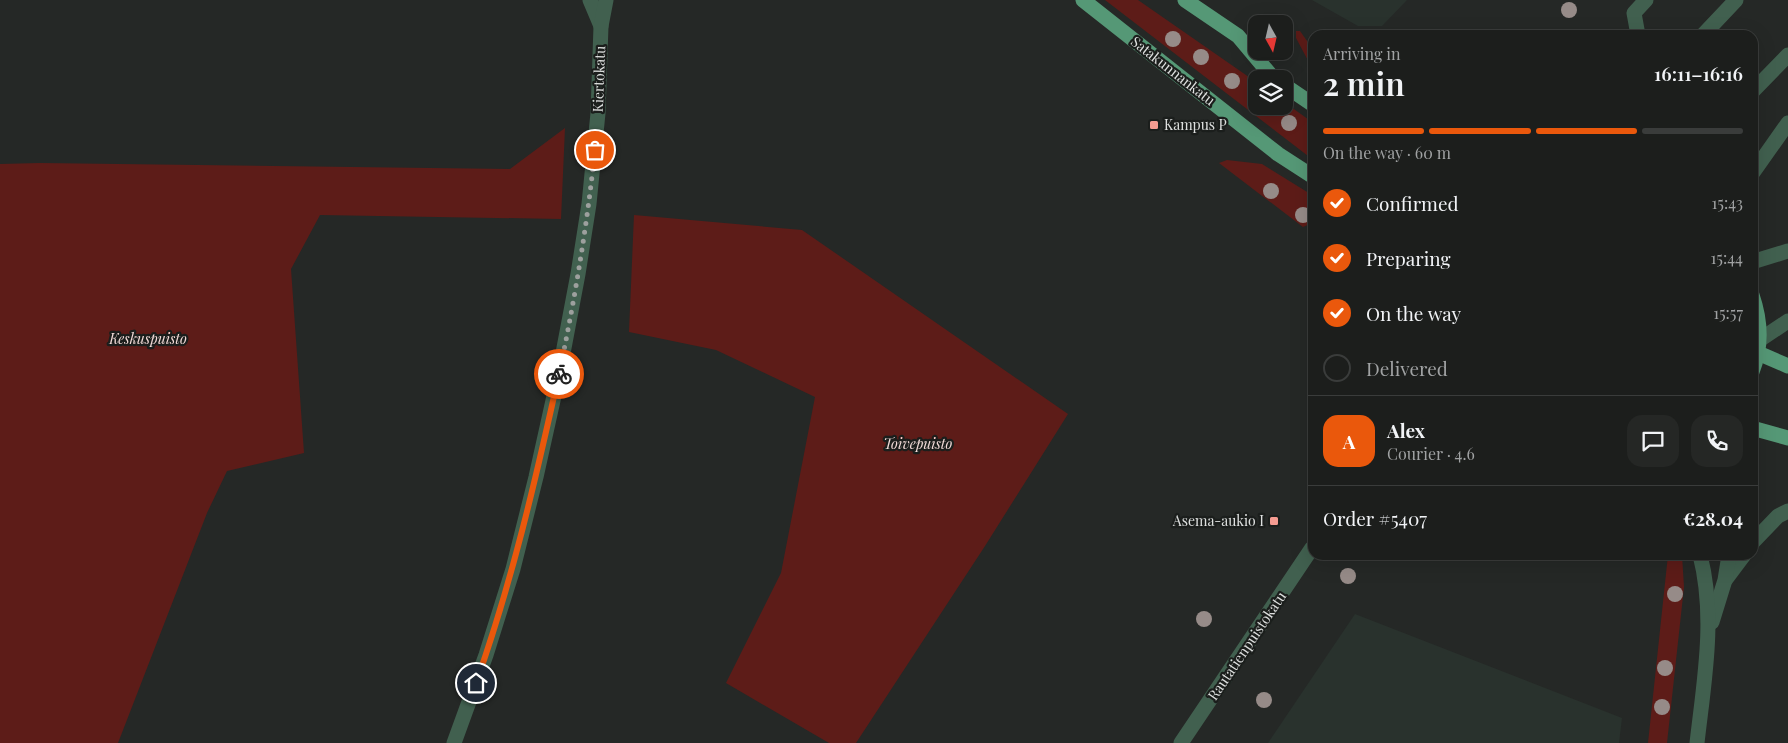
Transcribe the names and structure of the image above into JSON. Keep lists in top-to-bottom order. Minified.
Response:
{"streets":{"main road":["Satakunnankatu"],"street":["Kiertokatu","Rautatienpuistokatu"]},"parks":["Keskuspuisto","Toivepuisto"],"places":{"transit":["Kampus P","Asema-aukio I"]},"north":"bottom","page":{"heading":["2 min","Arriving in","16:11–16:16"],"panel":["Alex","Courier · 4.6","Order #5407","€28.04"],"bar":"On the way · 60 m","list":[["Confirmed","15:43"],["Preparing","15:44"],["On the way","15:57"],"Delivered"],"round":"A"}}
